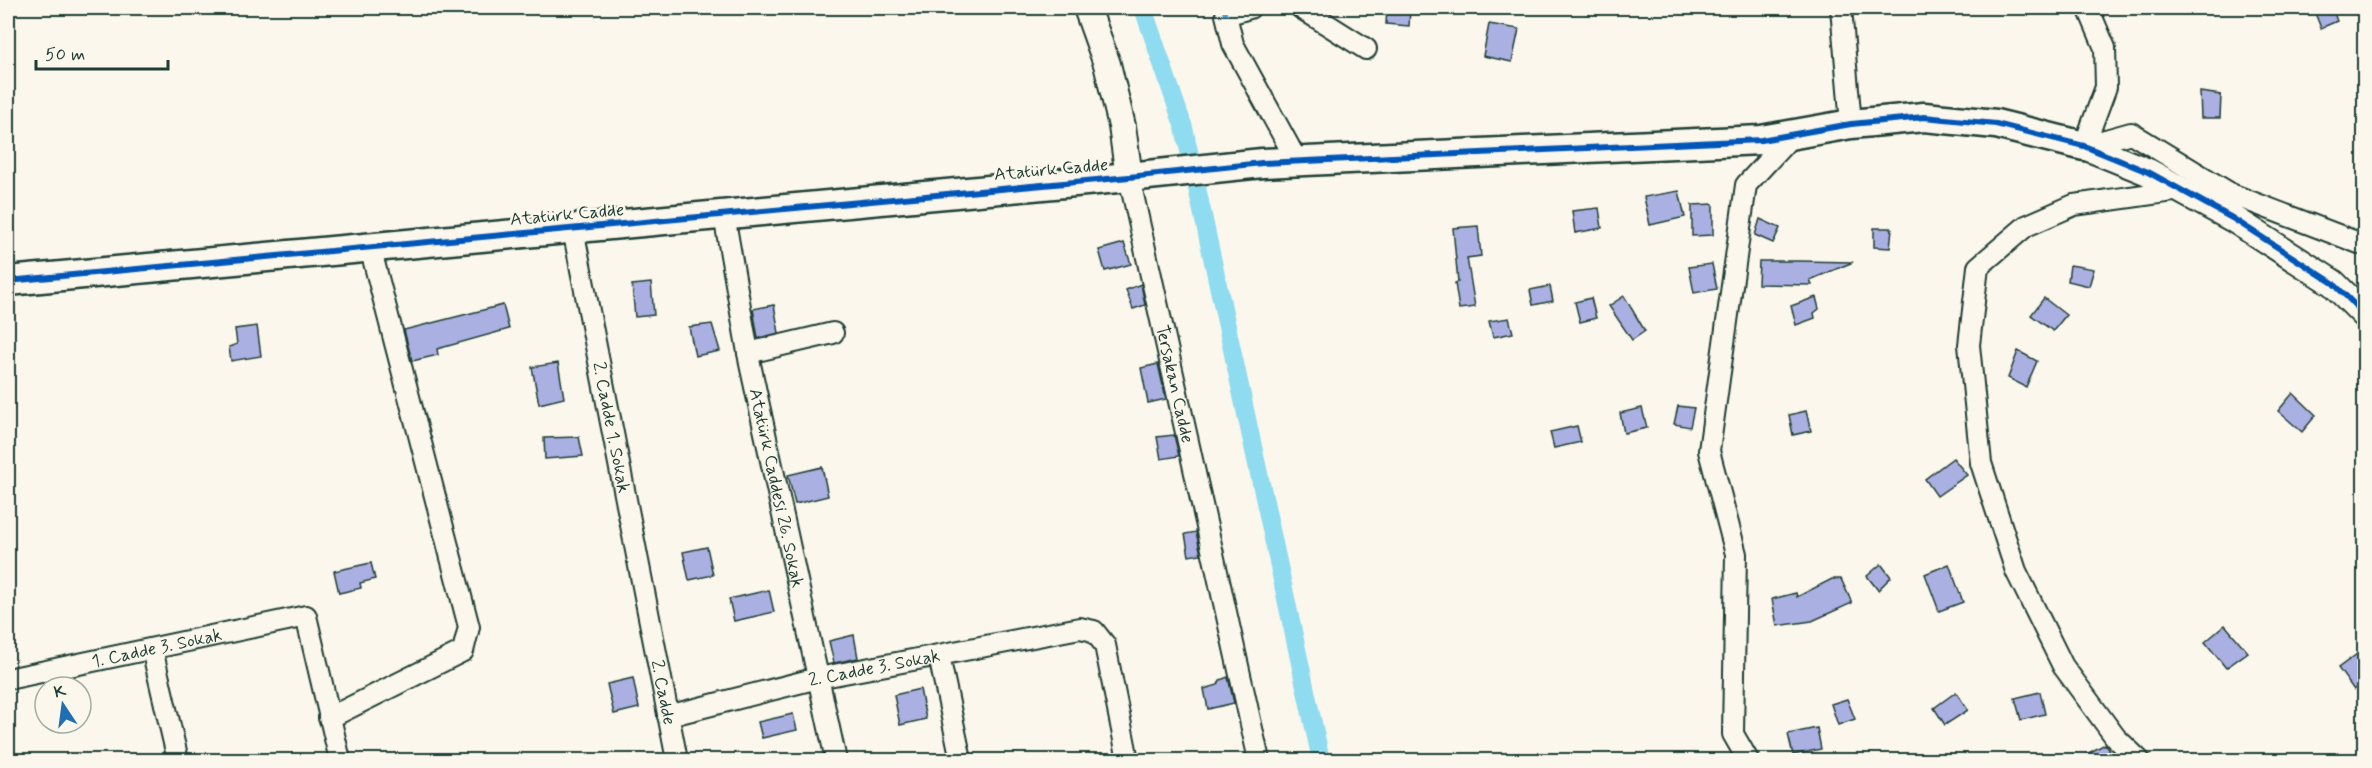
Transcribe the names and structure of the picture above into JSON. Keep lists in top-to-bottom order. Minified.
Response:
{"streets":{"main road":["Atatürk Cadde"],"street":["Tersakan Cadde","2. Cadde 1. Sokak","Atatürk Caddesi 26. Sokak","1. Cadde 3. Sokak","2. Cadde 3. Sokak","2. Cadde"]},"crossings":[["Atatürk Cadde","Tersakan Cadde"],["Atatürk Cadde","2. Cadde 1. Sokak"],["Atatürk Cadde","Atatürk Caddesi 26. Sokak"],["2. Cadde 1. Sokak","2. Cadde"],["Atatürk Caddesi 26. Sokak","2. Cadde 3. Sokak"],["2. Cadde 3. Sokak","2. Cadde"]],"scale_bar":"50 m","north":"top"}
